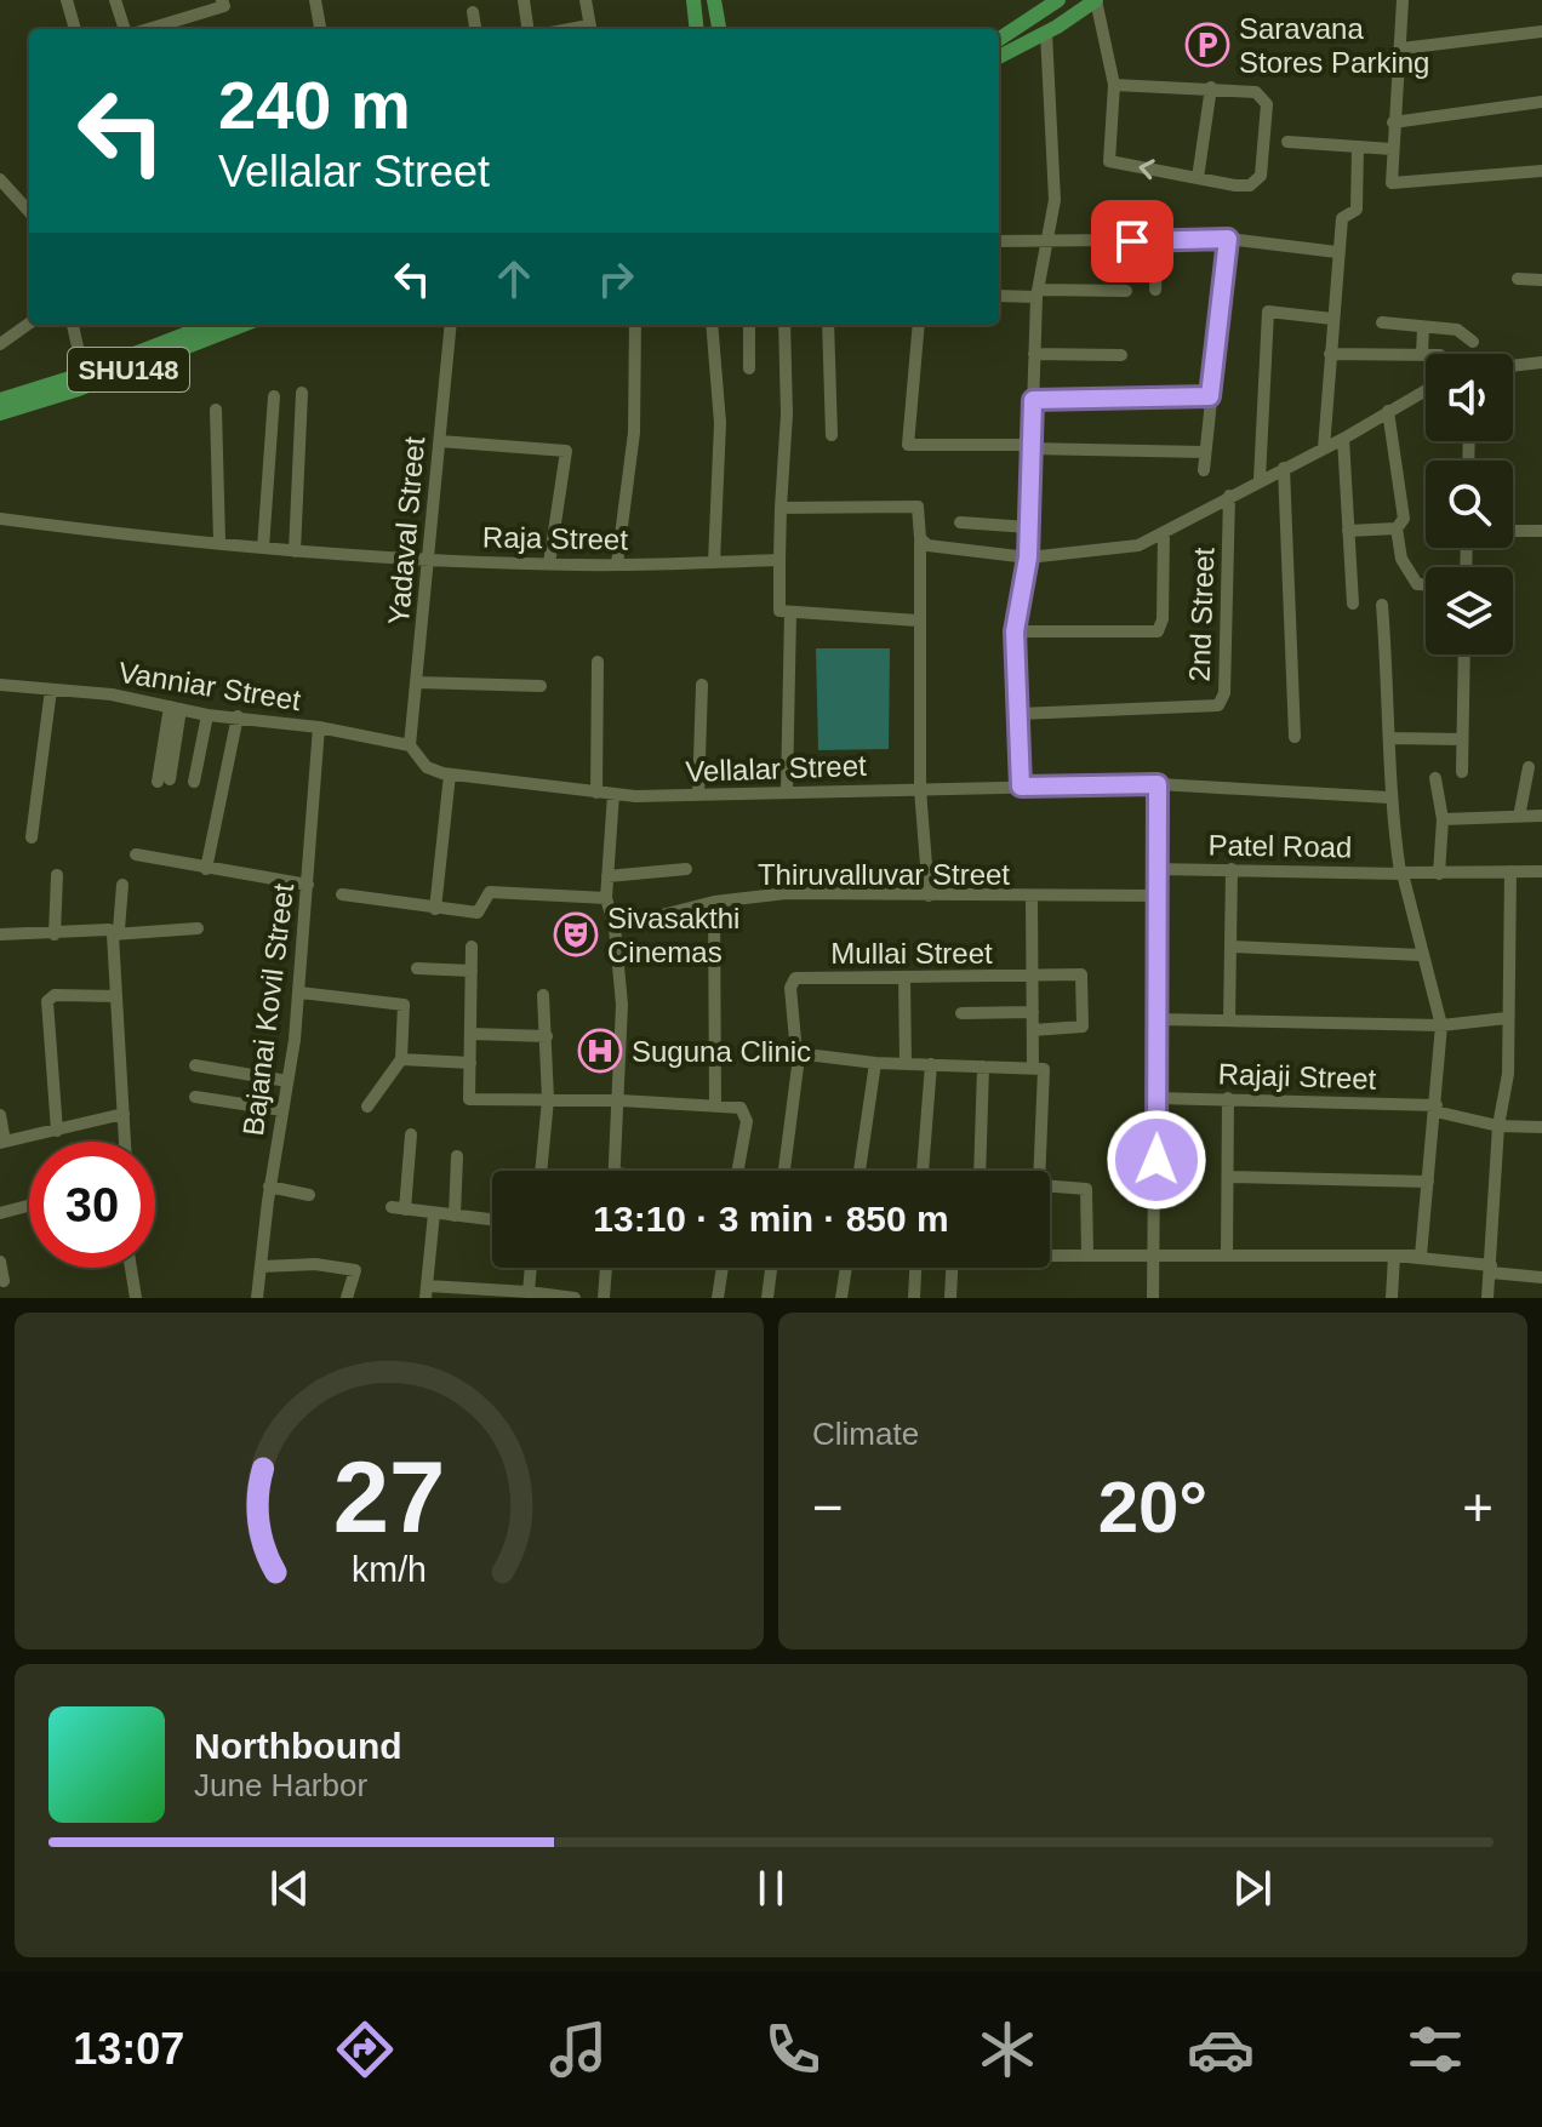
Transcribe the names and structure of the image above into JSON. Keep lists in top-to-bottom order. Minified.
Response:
{"streets":{"main road":["SHU148"],"street":["Yadaval Street","Raja Street","2nd Street","Vanniar Street","Vellalar Street","Patel Road","Thiruvalluvar Street","Mullai Street","Bajanai Kovil Street","Rajaji Street"]},"crossings":[["Yadaval Street","Raja Street"],["Yadaval Street","Vanniar Street"],["Yadaval Street","Vellalar Street"],["Vanniar Street","Vellalar Street"],["Vanniar Street","Bajanai Kovil Street"]],"places":{"parking":["Saravana Stores Parking"],"theatre":["Sivasakthi Cinemas"],"hospital":["Suguna Clinic"]},"page":{"turn":["240 m","Vellalar Street"],"limit":"30","trip":"13:10 · 3 min · 850 m","tile":"Climate","heat":["−","20°","+"],"song":["Northbound","June Harbor"],"tabs":"13:07","gauge":["27","km/h"]}}
